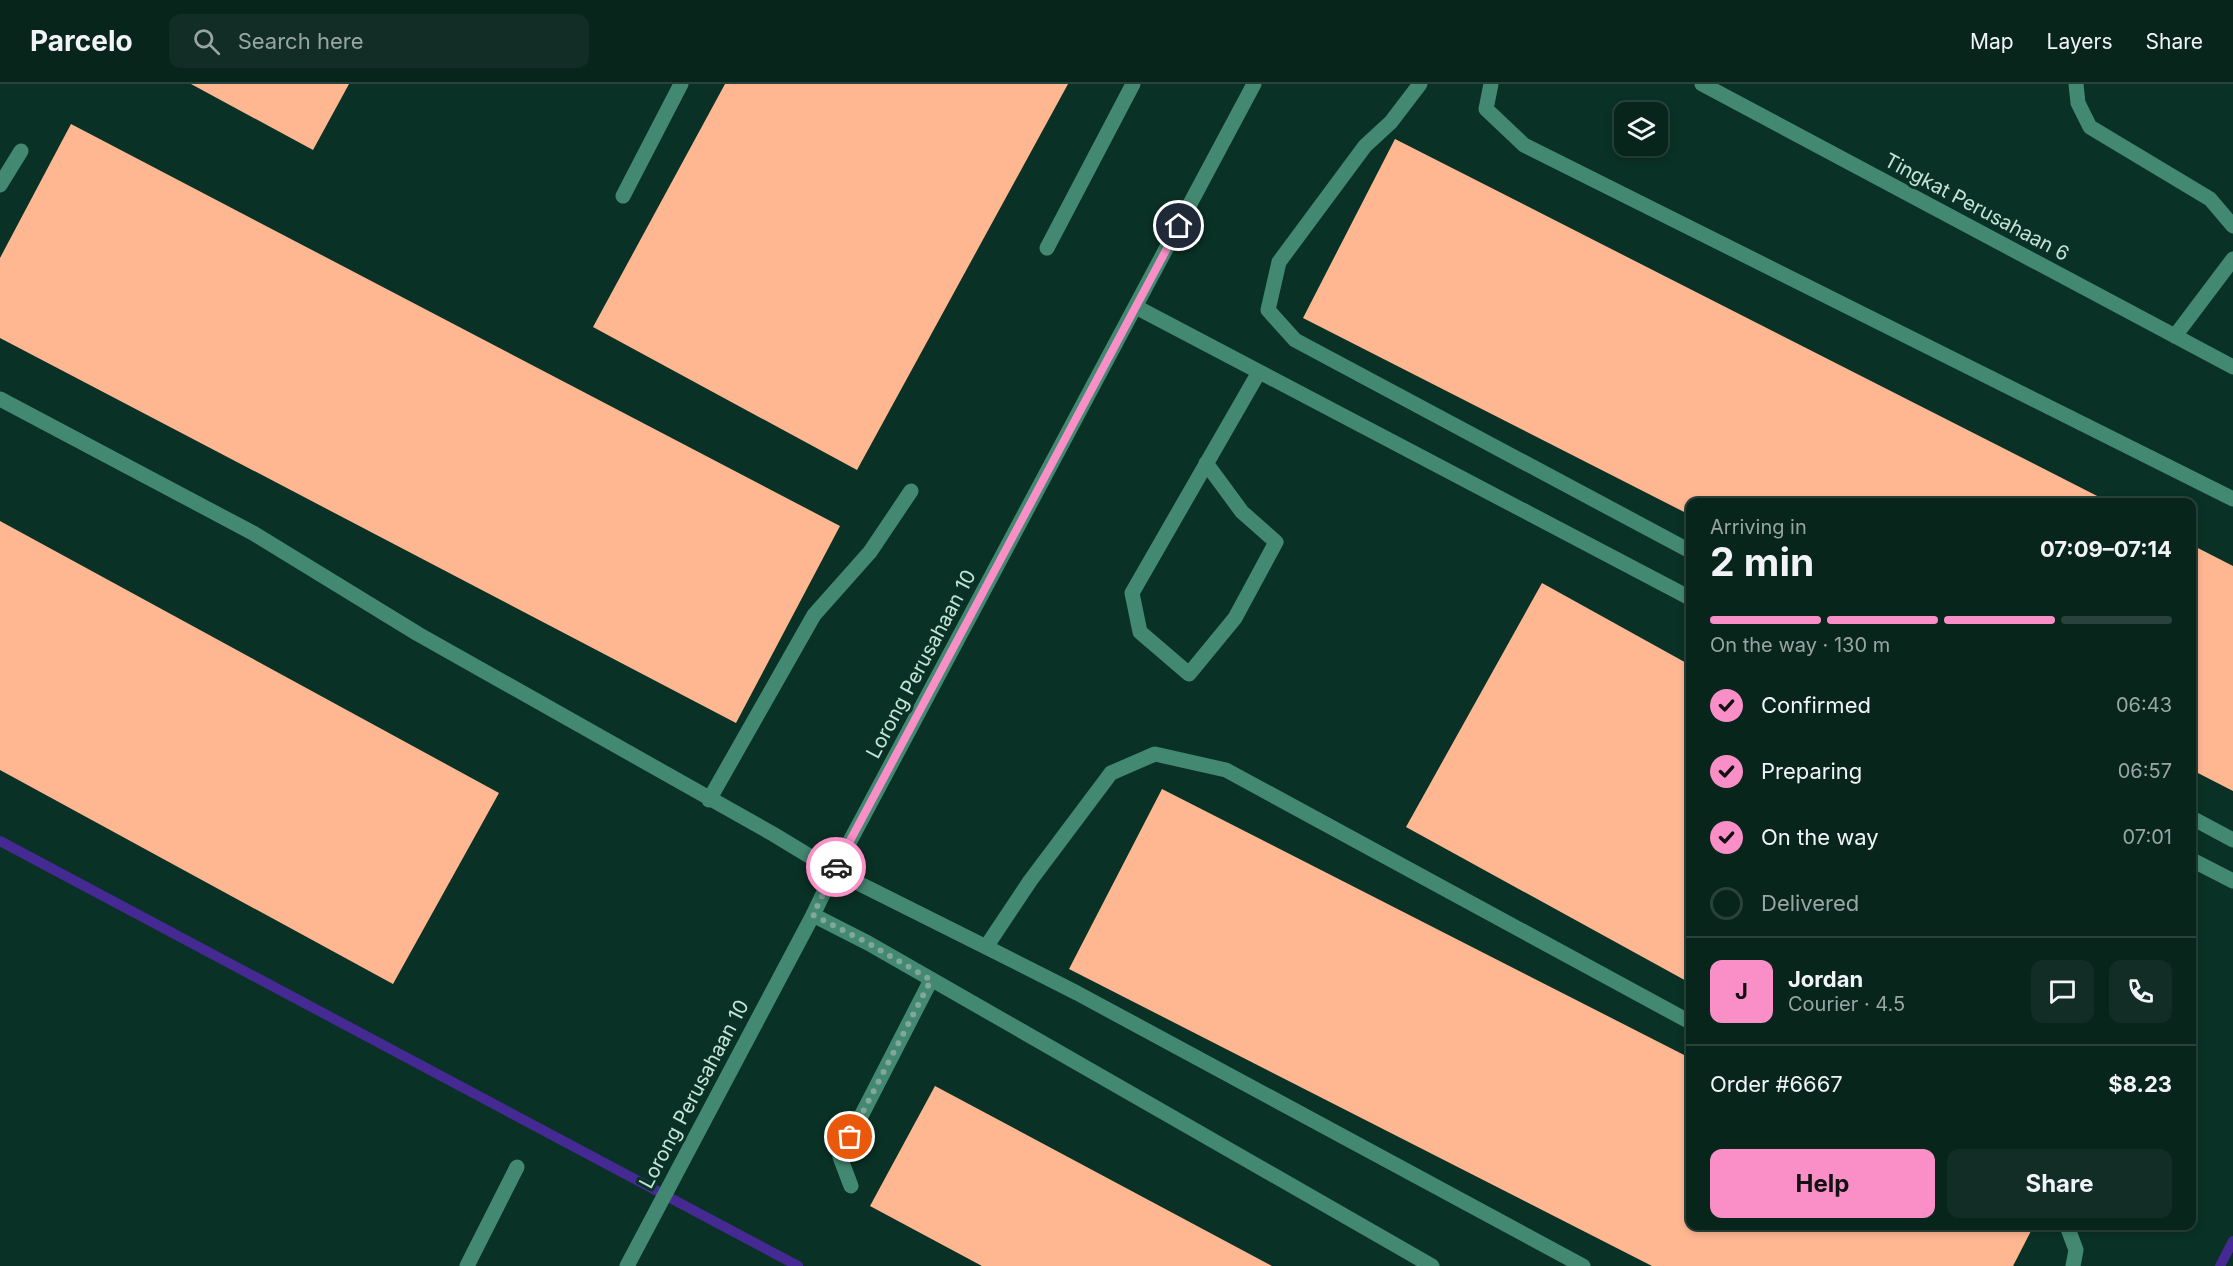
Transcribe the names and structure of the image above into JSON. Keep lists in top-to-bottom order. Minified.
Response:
{"streets":{"street":["Tingkat Perusahaan 6","Lorong Perusahaan 10"]},"page":{"header":"Parcelo","search":"Search here","nav":["Map","Layers","Share"],"heading":["2 min","Arriving in","07:09–07:14"],"panel":["Jordan","Courier · 4.5","Order #6667","$8.23"],"bar":"On the way · 130 m","list":[["Confirmed","06:43"],["Preparing","06:57"],["On the way","07:01"],"Delivered"],"round":"J","buttons":["Help","Share"]}}
